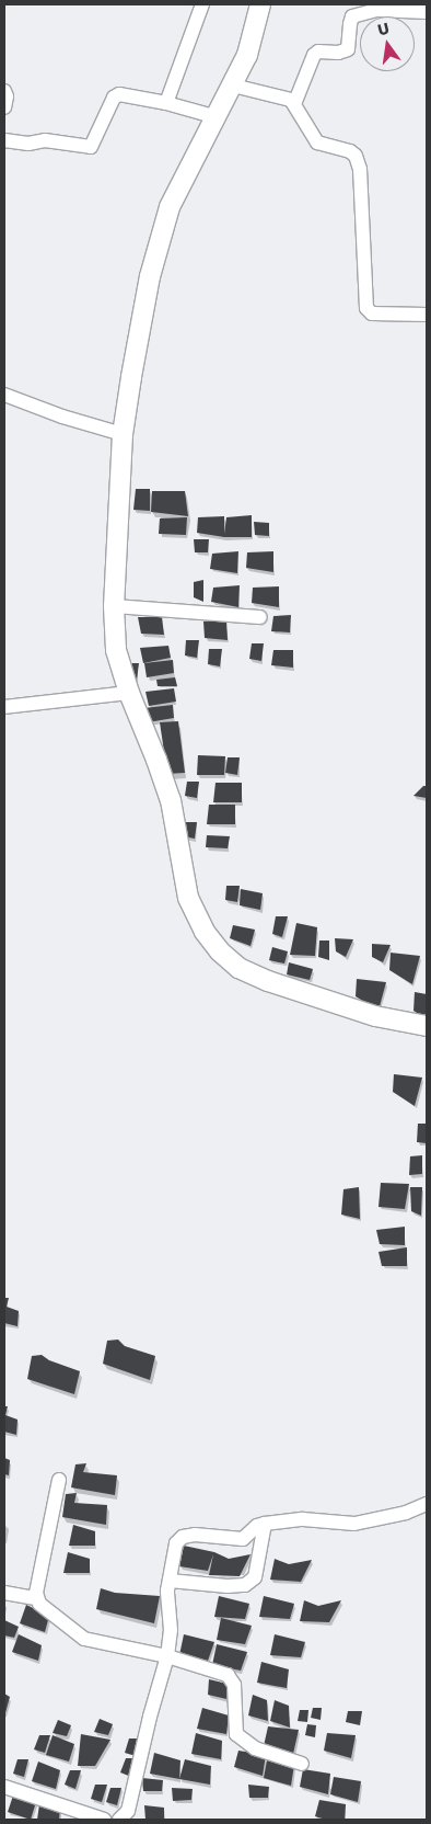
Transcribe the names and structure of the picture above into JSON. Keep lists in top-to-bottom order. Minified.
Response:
{"north":"top"}
